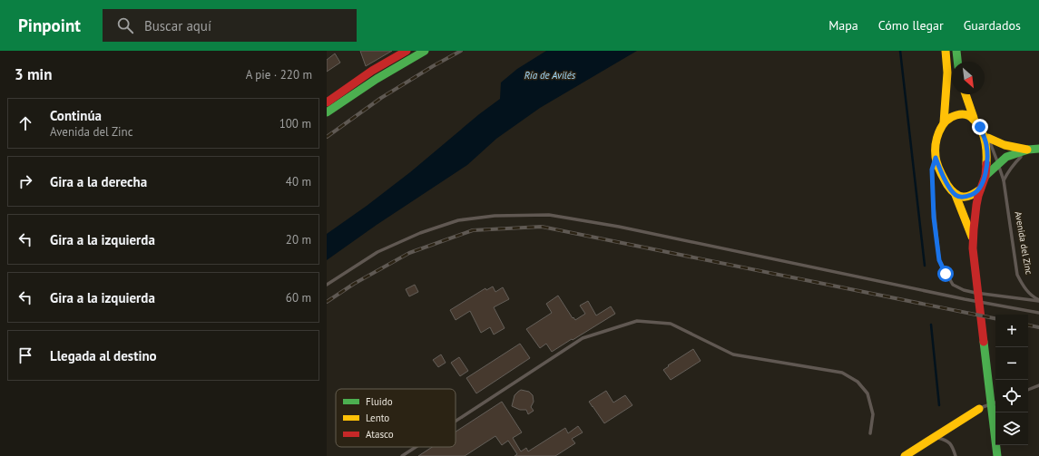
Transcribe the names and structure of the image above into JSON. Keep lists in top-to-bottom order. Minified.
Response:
{"streets":{"lane":["Avenida del Zinc"]},"water":["Ría de Avilés"],"legend":["Fluido","Lento","Atasco"],"north":"bottom right","page":{"header":"Pinpoint","search":"Buscar aquí","nav":["Mapa","Cómo llegar","Guardados"],"heading":["3 min","A pie · 220 m"],"list":[["Continúa","Avenida del Zinc","100 m"],["Gira a la derecha","40 m"],["Gira a la izquierda","20 m"],["Gira a la izquierda","60 m"],"Llegada al destino"],"map_buttons":["+","−"]}}
